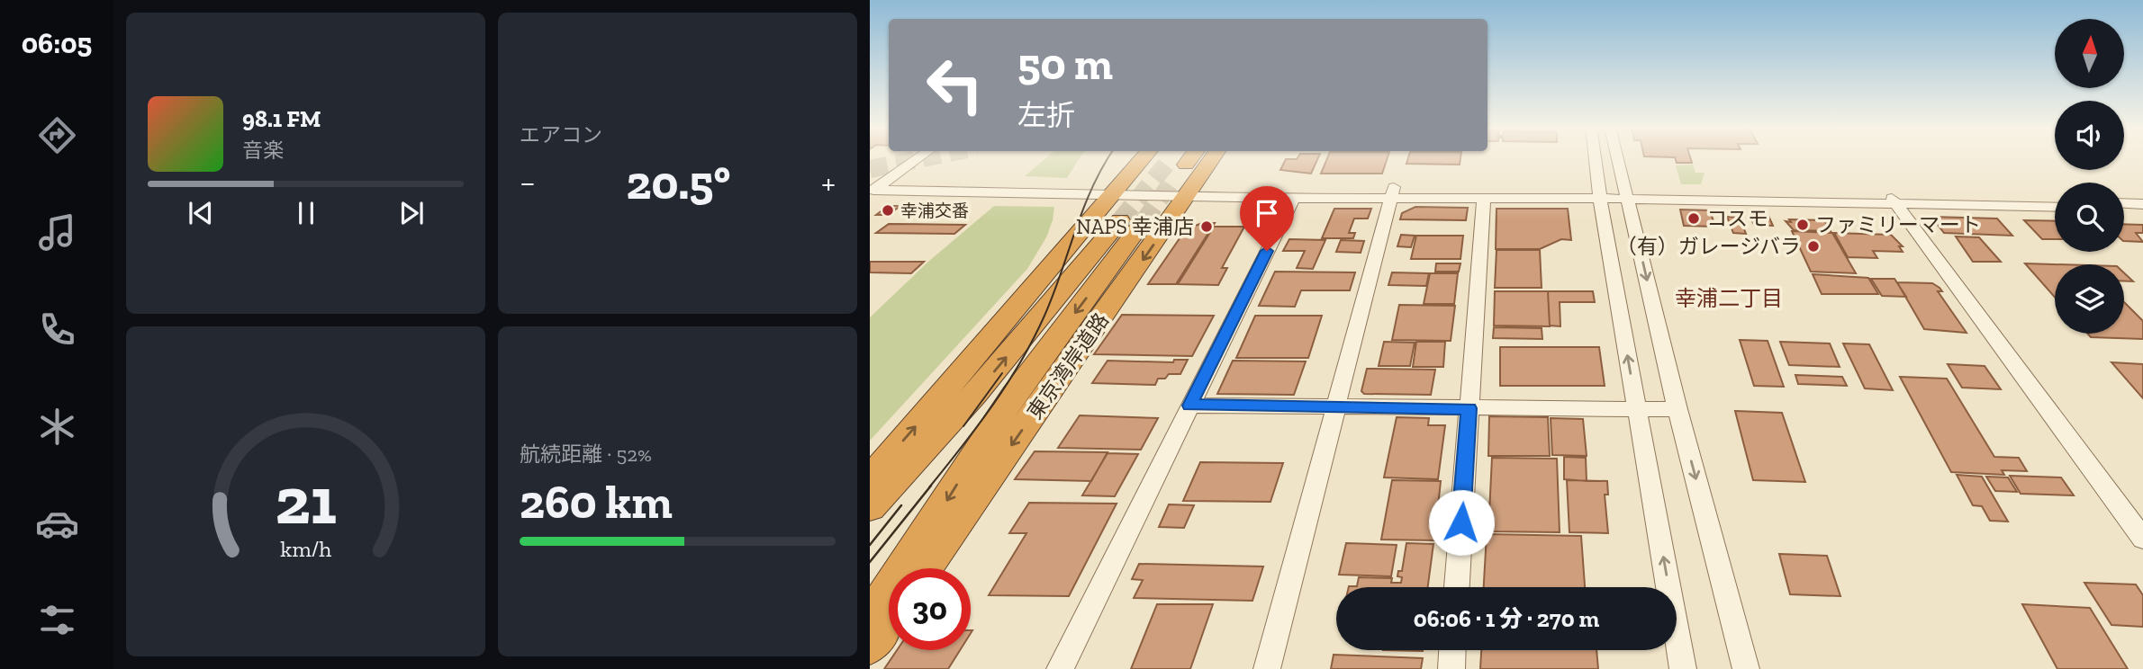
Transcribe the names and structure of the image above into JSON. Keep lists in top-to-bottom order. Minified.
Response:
{"streets":{"highway":["東京湾岸道路"]},"districts":["幸浦二丁目"],"places":["幸浦交番","コスモ","ファミリーマート","NAPS 幸浦店","（有）ガレージバラ"],"north":"top","page":{"tabs":"06:05","tile":["エアコン",["航続距離 · 52%","260 km"]],"turn":["50 m","左折"],"song":["98.1 FM","音楽"],"heat":["−","20.5°","+"],"limit":"30","trip":"06:06 · 1 分 · 270 m","gauge":["21","km/h"]}}
